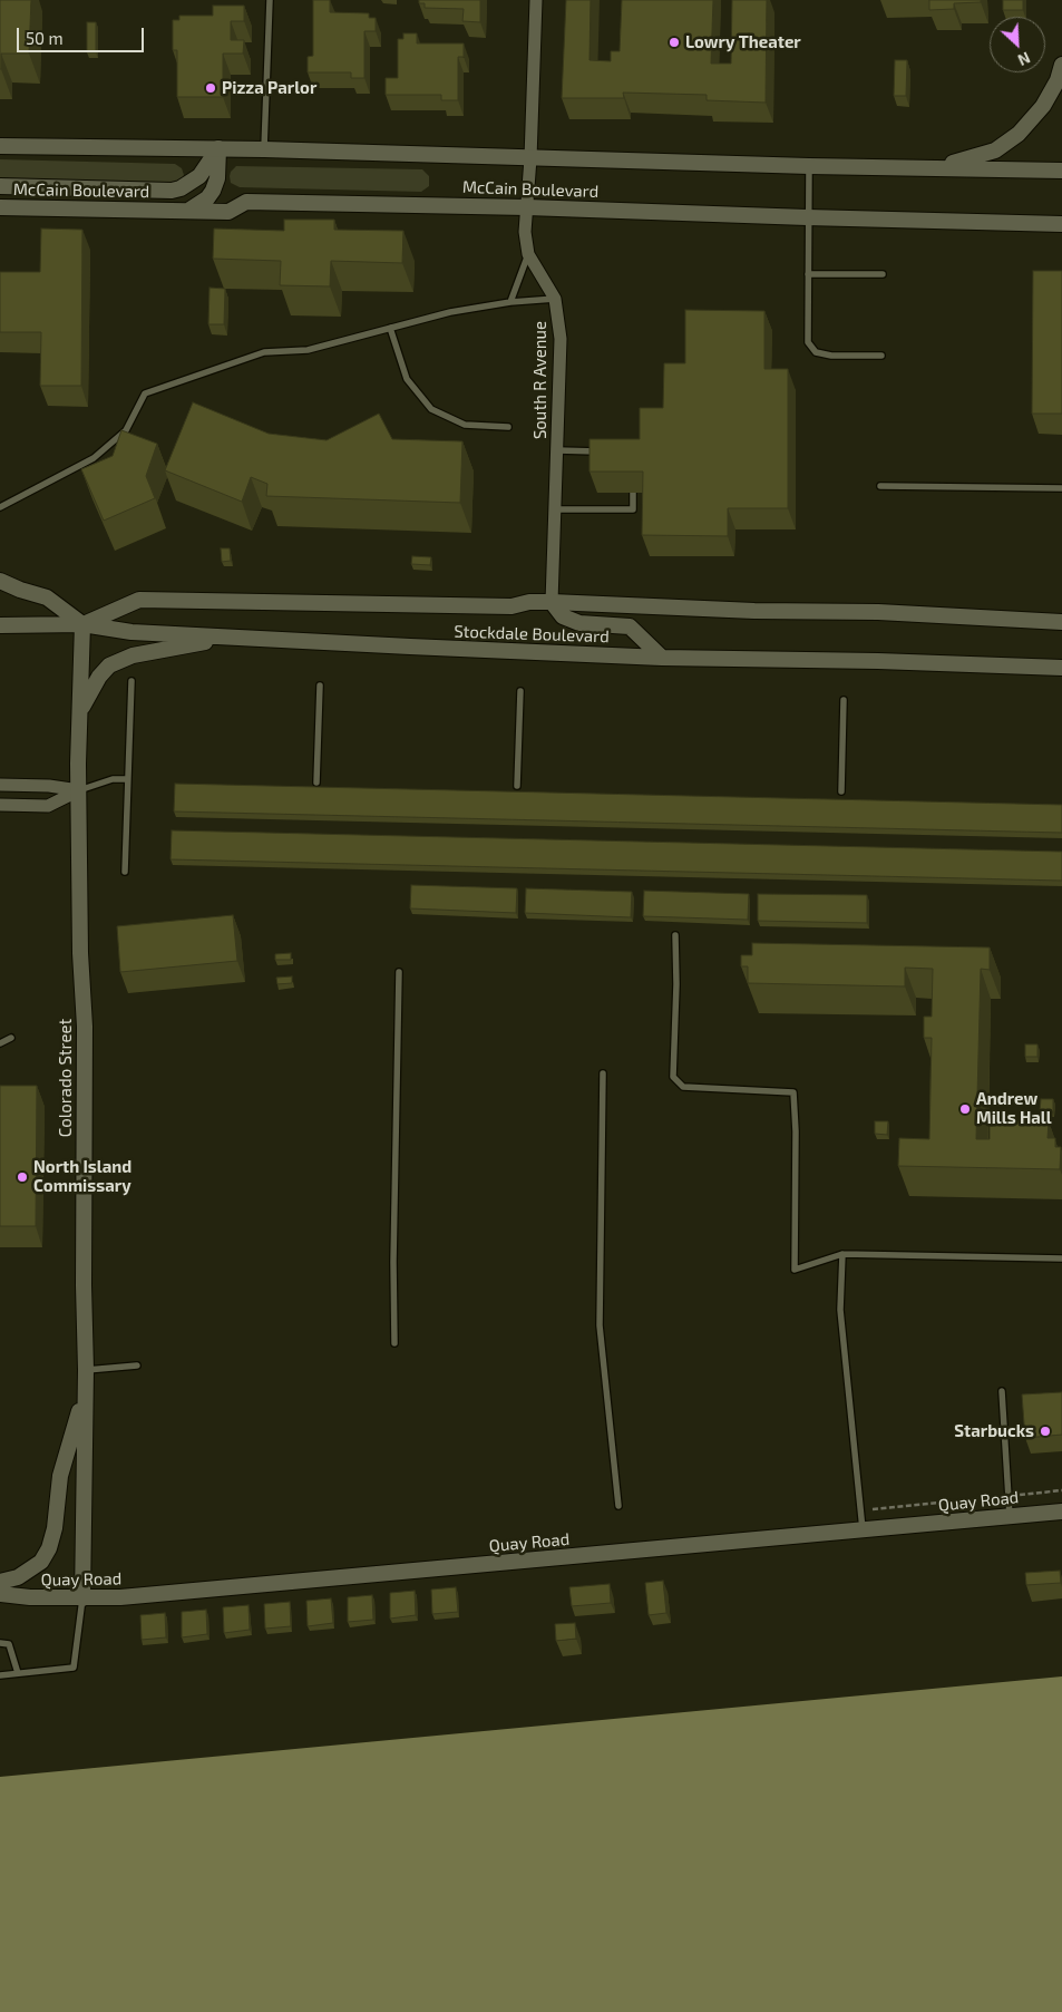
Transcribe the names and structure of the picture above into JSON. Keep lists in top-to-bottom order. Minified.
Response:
{"streets":{"main road":["McCain Boulevard","Stockdale Boulevard","Colorado Street","Quay Road"],"street":["South R Avenue"]},"crossings":[["McCain Boulevard","South R Avenue"],["Stockdale Boulevard","Colorado Street"],["Colorado Street","Quay Road"]],"places":["Lowry Theater","Pizza Parlor","Andrew Mills Hall","North Island Commissary","Starbucks"],"scale_bar":"50 m","north":"bottom right"}
